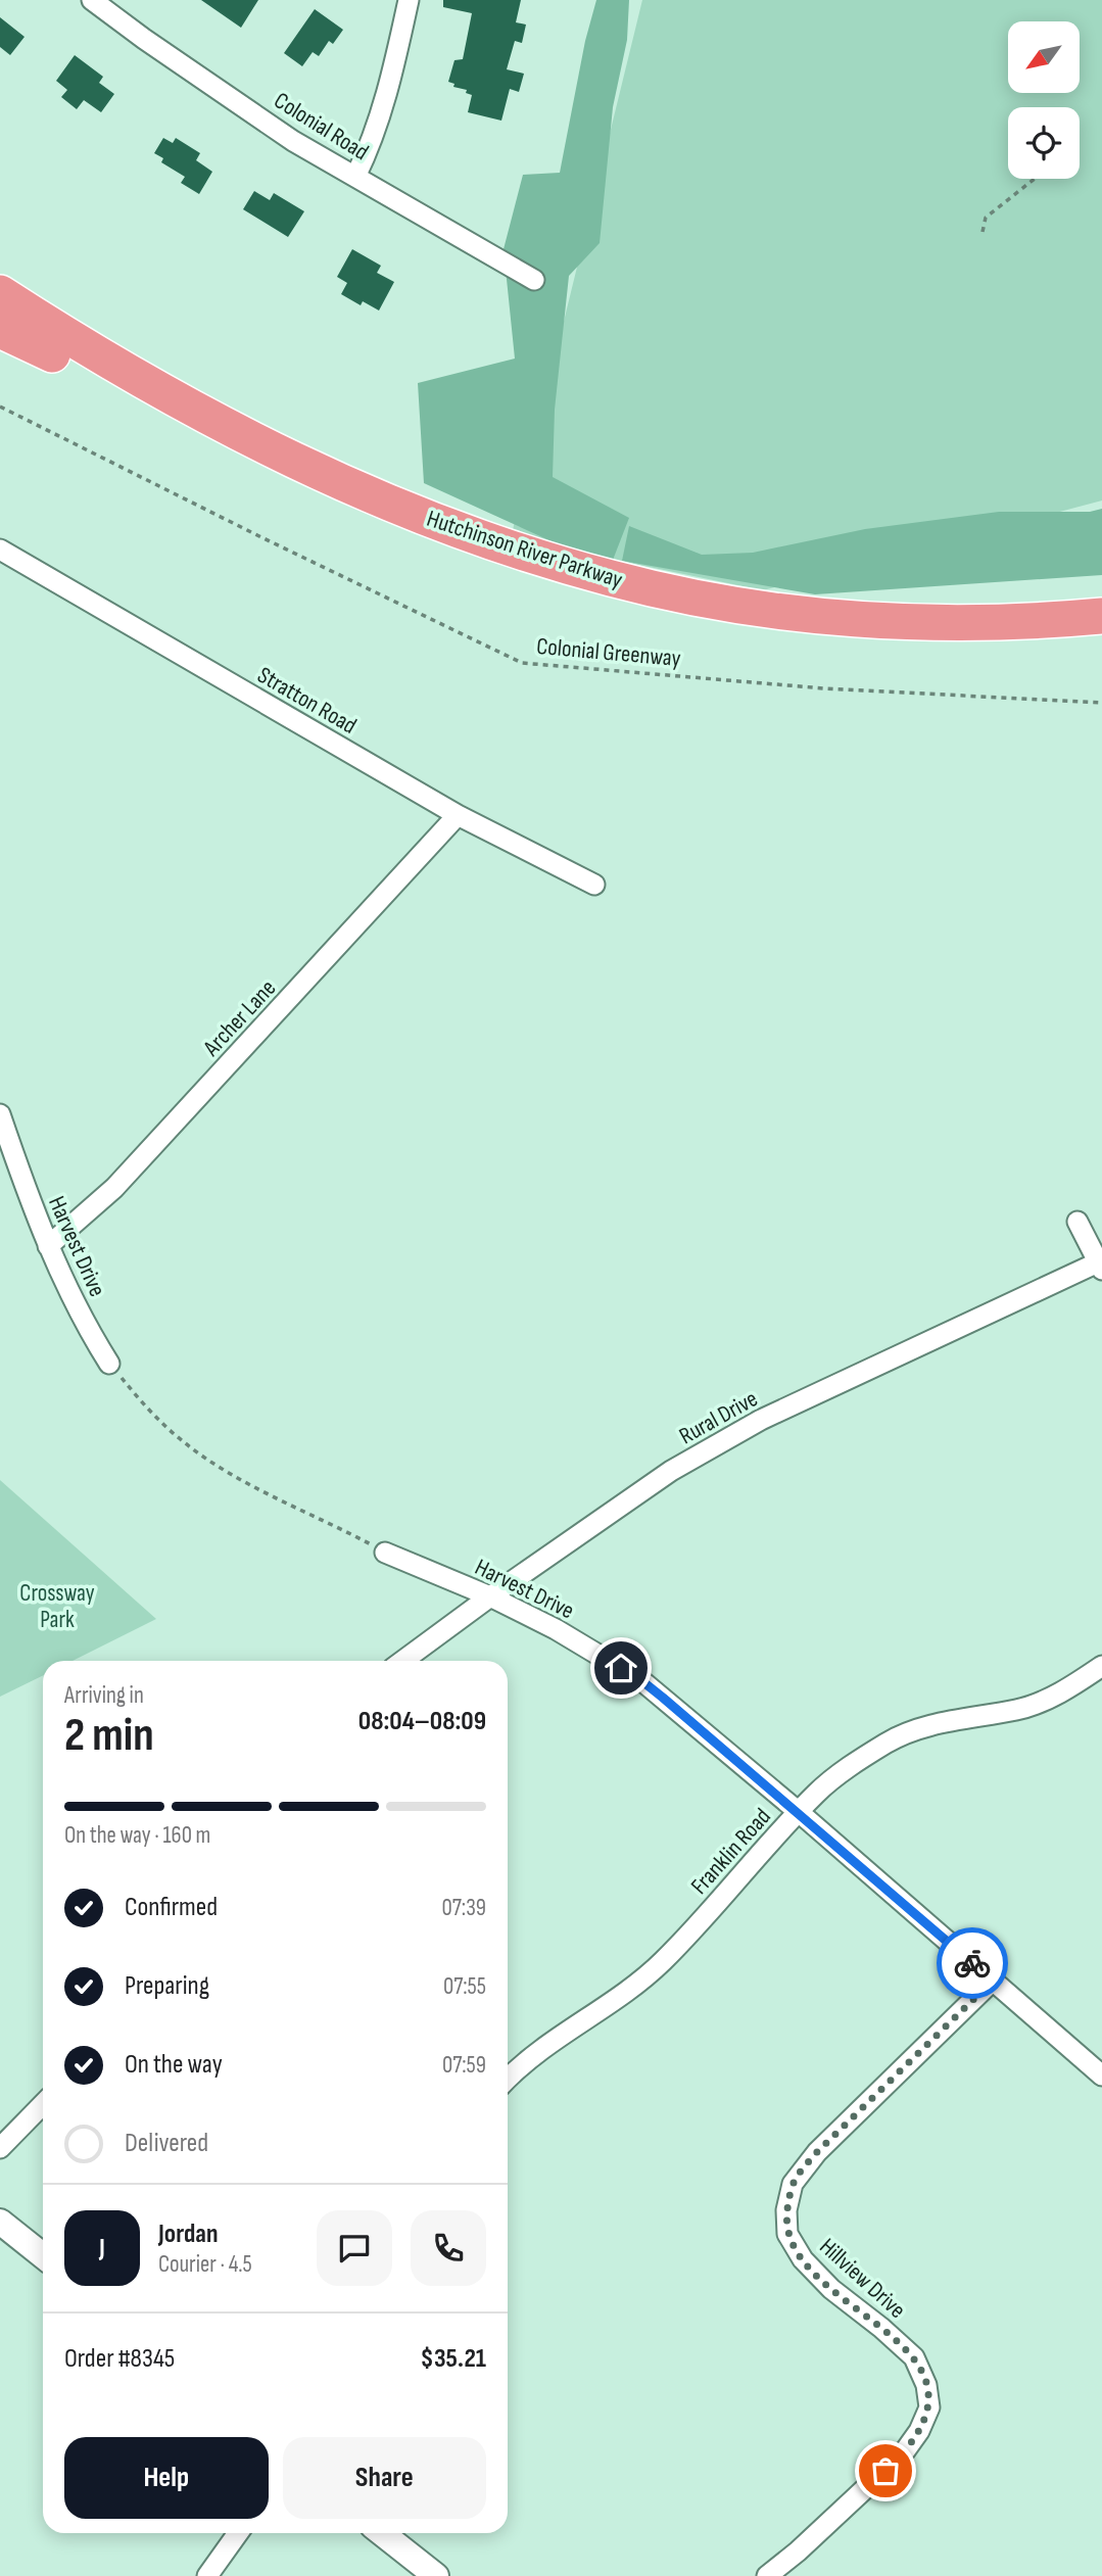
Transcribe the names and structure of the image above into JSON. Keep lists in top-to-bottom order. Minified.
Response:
{"streets":{"highway":["Hutchinson River Parkway"],"street":["Colonial Road","Stratton Road","Archer Lane","Harvest Drive","Rural Drive","Franklin Road","Hillview Drive"],"path":["Colonial Greenway"]},"crossings":[["Stratton Road","Archer Lane"],["Archer Lane","Harvest Drive"],["Harvest Drive","Rural Drive"],["Harvest Drive","Franklin Road"],["Harvest Drive","Hillview Drive"]],"parks":["Crossway Park"],"north":"bottom left","page":{"heading":["2 min","Arriving in","08:04–08:09"],"panel":["Jordan","Courier · 4.5","Order #8345","$35.21"],"bar":"On the way · 160 m","list":[["Confirmed","07:39"],["Preparing","07:55"],["On the way","07:59"],"Delivered"],"round":"J","buttons":["Help","Share"]}}
